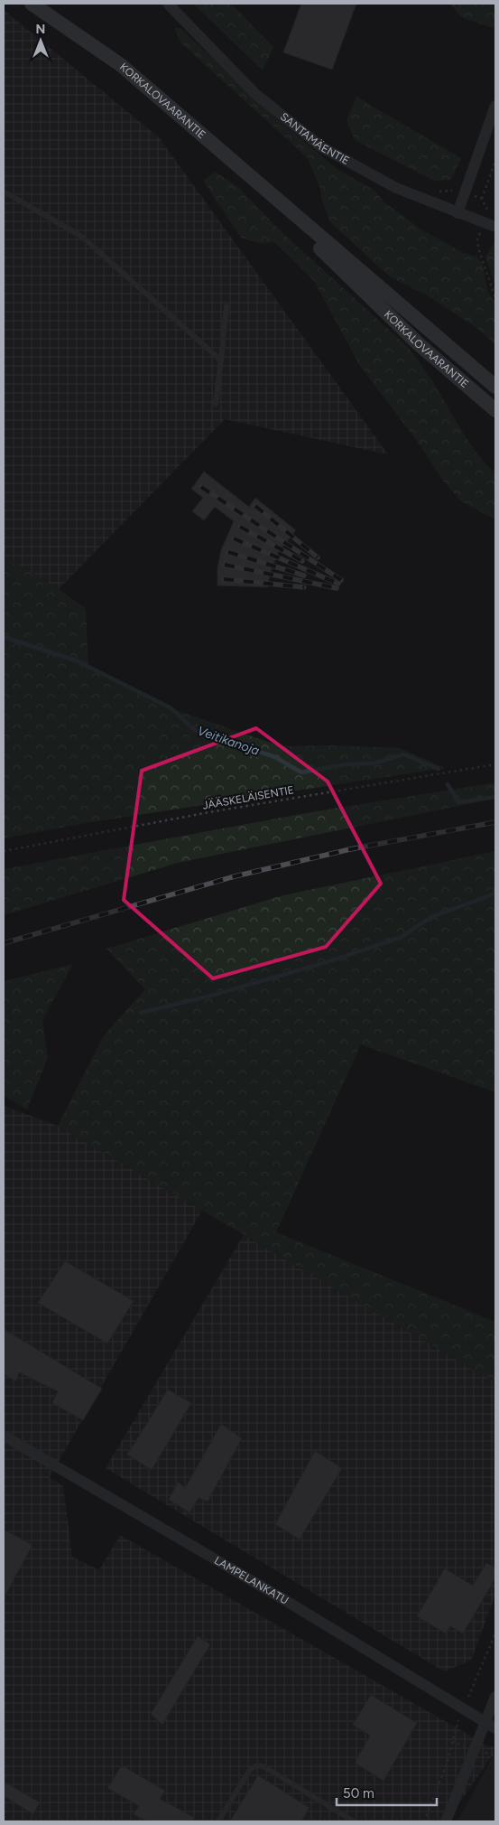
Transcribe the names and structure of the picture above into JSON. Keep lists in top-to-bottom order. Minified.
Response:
{"streets":{"street":["KORKALOVAARANTIE","SANTAMÄENTIE","LAMPELANKATU"],"path":["JÄÄSKELÄISENTIE"]},"water":["Veitikanoja"],"scale_bar":"50 m","north":"top"}
